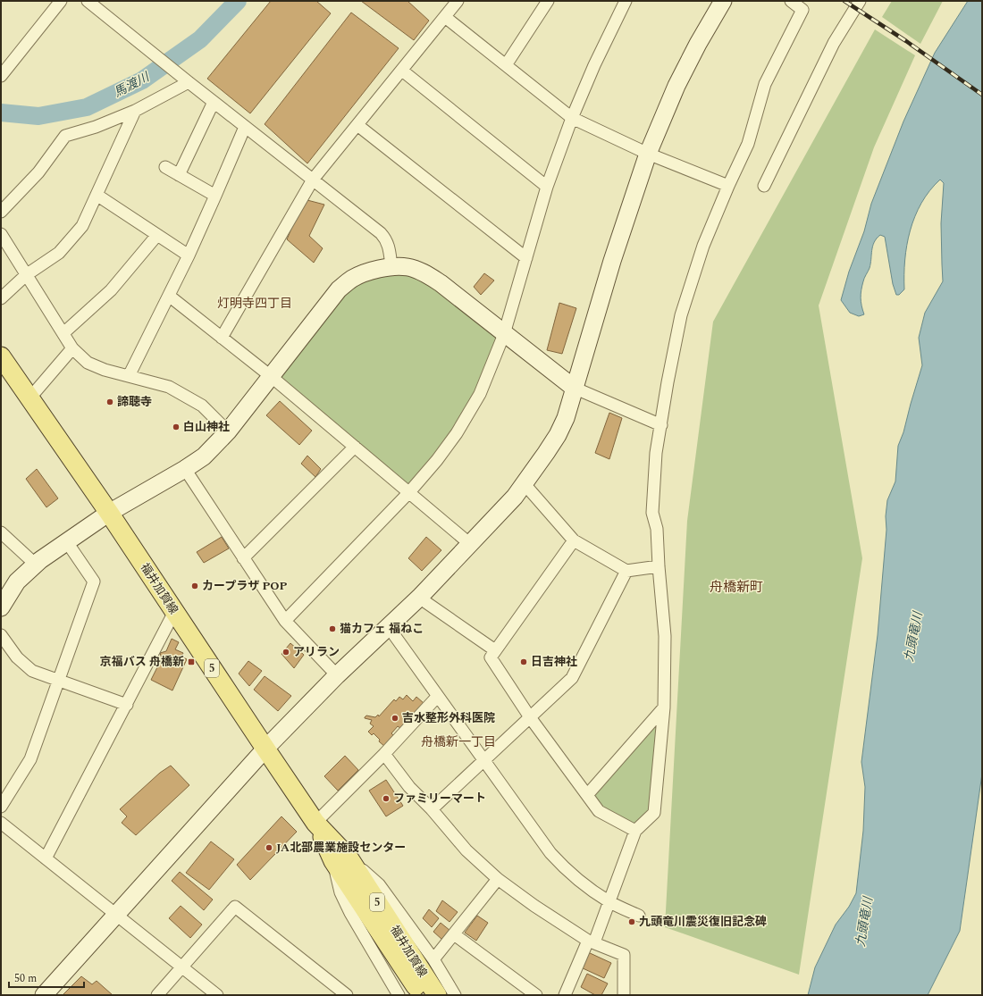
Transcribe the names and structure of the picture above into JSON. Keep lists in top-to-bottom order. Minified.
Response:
{"streets":{"main road":["福井加賀線","5"]},"districts":["灯明寺四丁目","舟橋新町","舟橋新一丁目"],"water":["馬渡川","九頭竜川"],"places":{"other":["諦聴寺","白山神社","カープラザ POP","猫カフェ 福ねこ","アリラン","日吉神社","吉水整形外科医院","ファミリーマート","JA北部農業施設センター","九頭竜川震災復旧記念碑"],"transit":["京福バス 舟橋新"]},"scale_bar":"50 m"}
